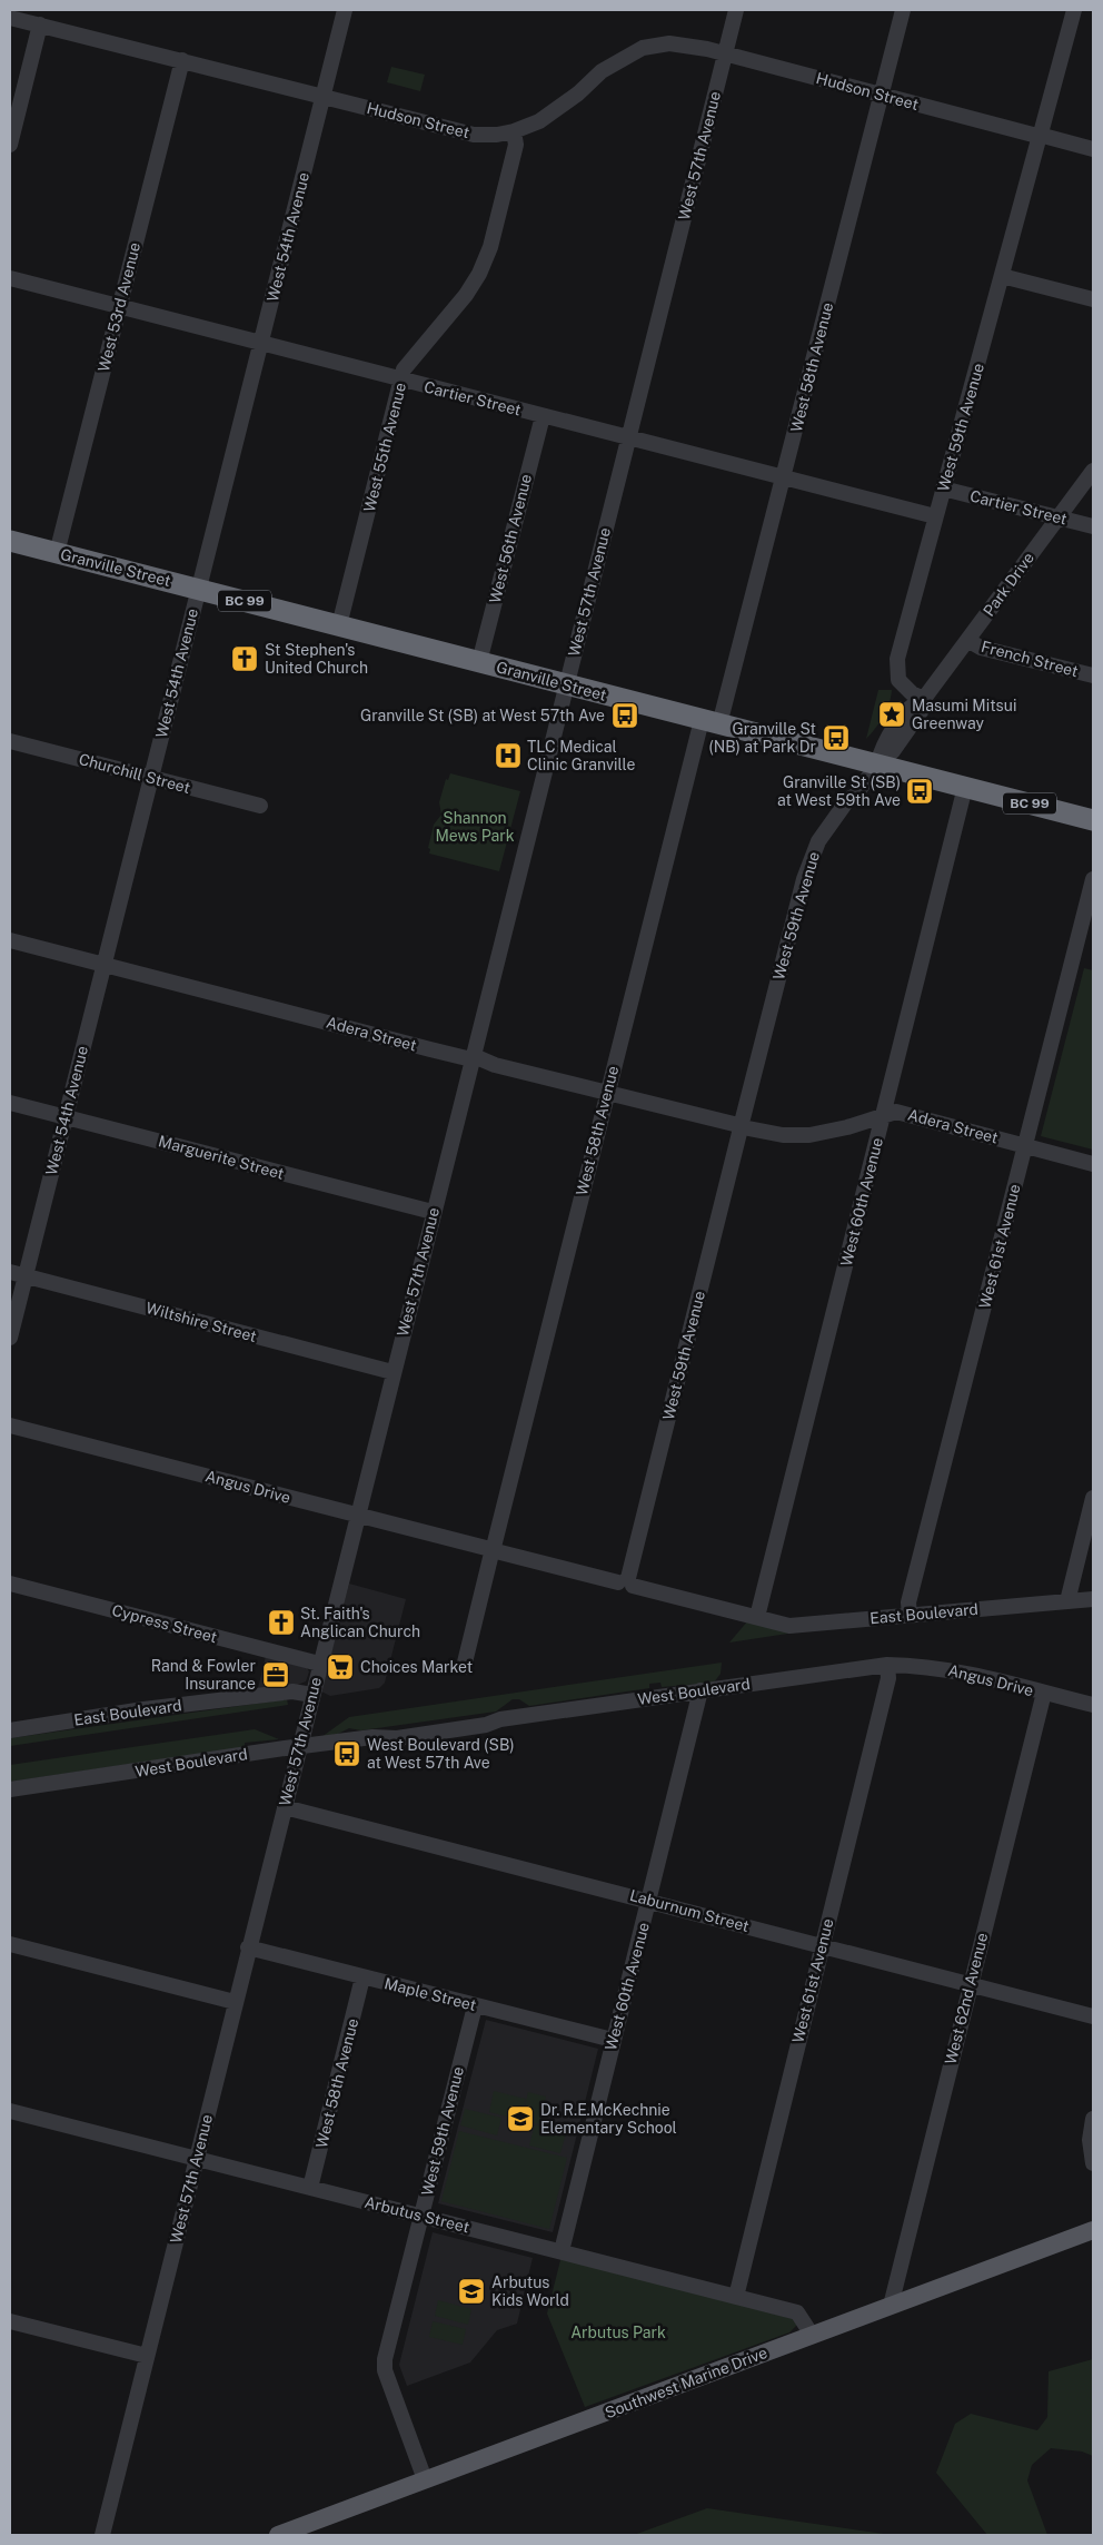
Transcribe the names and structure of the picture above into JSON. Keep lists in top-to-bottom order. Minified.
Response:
{"streets":{"highway":["Granville Street","BC 99"],"main road":["Southwest Marine Drive"],"street":["Hudson Street","West 57th Avenue","West 54th Avenue","West 53rd Avenue","West 58th Avenue","Cartier Street","West 59th Avenue","West 55th Avenue","West 56th Avenue","Park Drive","French Street","Churchill Street","Adera Street","Marguerite Street","West 60th Avenue","West 61st Avenue","Wiltshire Street","Angus Drive","East Boulevard","Cypress Street","West Boulevard","Laburnum Street","Maple Street","West 62nd Avenue","Arbutus Street"]},"crossings":[["Hudson Street","West 57th Avenue"],["Hudson Street","West 54th Avenue"],["Hudson Street","West 53rd Avenue"],["Hudson Street","West 58th Avenue"],["Hudson Street","West 59th Avenue"],["Hudson Street","West 55th Avenue"],["West 57th Avenue","Cartier Street"],["West 57th Avenue","Granville Street"],["West 57th Avenue","Adera Street"],["West 57th Avenue","Marguerite Street"],["West 57th Avenue","Wiltshire Street"],["West 57th Avenue","Angus Drive"],["West 57th Avenue","East Boulevard"],["West 57th Avenue","Cypress Street"],["West 57th Avenue","West Boulevard"],["West 57th Avenue","Laburnum Street"],["West 57th Avenue","Maple Street"],["West 57th Avenue","Arbutus Street"],["West 54th Avenue","Cartier Street"],["West 54th Avenue","Granville Street"],["West 54th Avenue","Churchill Street"],["West 54th Avenue","Adera Street"],["West 54th Avenue","Marguerite Street"],["West 54th Avenue","Wiltshire Street"],["West 53rd Avenue","Cartier Street"],["West 53rd Avenue","Granville Street"],["West 58th Avenue","Cartier Street"],["West 58th Avenue","Granville Street"],["West 58th Avenue","Adera Street"],["West 58th Avenue","Angus Drive"],["West 58th Avenue","Maple Street"],["West 58th Avenue","Arbutus Street"],["Cartier Street","West 59th Avenue"],["Cartier Street","West 55th Avenue"],["Cartier Street","West 56th Avenue"],["Cartier Street","Park Drive"],["West 59th Avenue","Granville Street"],["West 59th Avenue","Park Drive"],["West 59th Avenue","Adera Street"],["West 59th Avenue","Angus Drive"],["West 59th Avenue","Maple Street"],["West 59th Avenue","Arbutus Street"],["West 59th Avenue","Southwest Marine Drive"],["West 55th Avenue","Granville Street"],["West 56th Avenue","Granville Street"],["Granville Street","Park Drive"],["Granville Street","West 60th Avenue"],["Park Drive","French Street"],["Adera Street","West 60th Avenue"],["Adera Street","West 61st Avenue"],["West 60th Avenue","Angus Drive"],["West 60th Avenue","East Boulevard"],["West 60th Avenue","West Boulevard"],["West 60th Avenue","Laburnum Street"],["West 60th Avenue","Maple Street"],["West 60th Avenue","Arbutus Street"],["West 61st Avenue","Angus Drive"],["West 61st Avenue","East Boulevard"],["West 61st Avenue","West Boulevard"],["West 61st Avenue","Laburnum Street"],["West 61st Avenue","Arbutus Street"],["Angus Drive","East Boulevard"],["Angus Drive","West Boulevard"],["Angus Drive","West 62nd Avenue"],["Laburnum Street","West 62nd Avenue"],["West 62nd Avenue","Southwest Marine Drive"],["Arbutus Street","Southwest Marine Drive"]],"parks":["Shannon Mews Park","Arbutus Park"],"places":{"church":["St Stephen's United Church","St. Faith's Anglican Church"],"place":["Masumi Mitsui Greenway"],"bus stop":["Granville St (SB) at West 57th Ave","Granville St (NB) at Park Dr","Granville St (SB) at West 59th Ave","West Boulevard (SB) at West 57th Ave"],"hospital":["TLC Medical Clinic Granville"],"supermarket":["Choices Market"],"office":["Rand & Fowler Insurance"],"school or university":["Dr. R.E.McKechnie Elementary School","Arbutus Kids World"]}}
